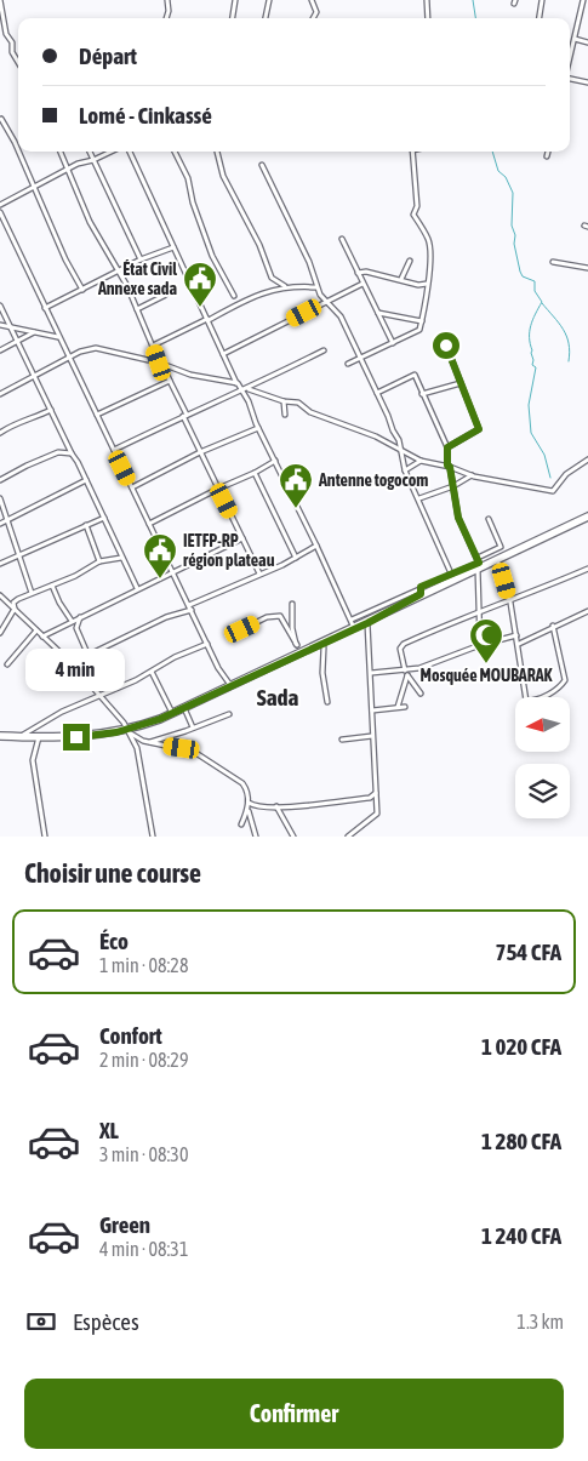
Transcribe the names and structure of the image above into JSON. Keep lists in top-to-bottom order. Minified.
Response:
{"districts":["Sada"],"places":{"public building":["État Civil Annexe sada","Antenne togocom","IETFP-RP région plateau"],"mosque":["Mosquée MOUBARAK"]},"north":"left","page":{"banner":["Départ","Lomé - Cinkassé"],"bubble":"4 min","heading":"Choisir une course","list":[{"name":"Éco","note":"1 min · 08:28","value":"754 CFA"},{"name":"Confort","note":"2 min · 08:29","value":"1 020 CFA"},{"name":"XL","note":"3 min · 08:30","value":"1 280 CFA"},{"name":"Green","note":"4 min · 08:31","value":"1 240 CFA"}],"pay":["Espèces","1.3 km"],"buttons":"Confirmer"}}
